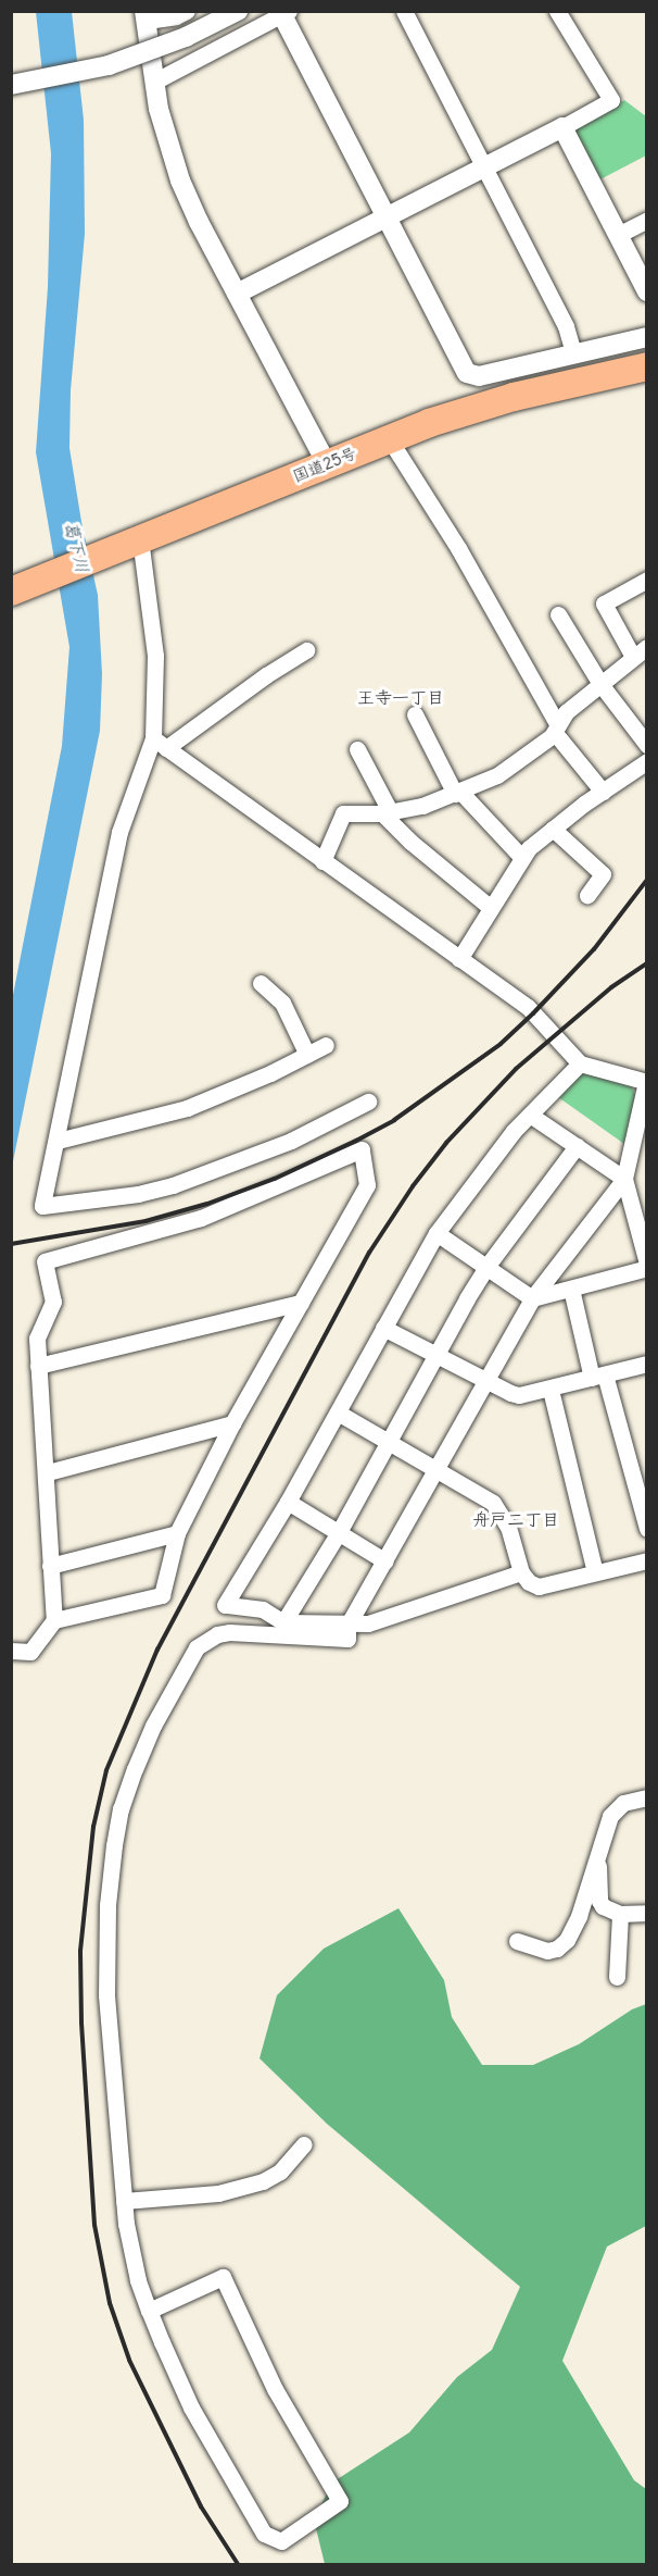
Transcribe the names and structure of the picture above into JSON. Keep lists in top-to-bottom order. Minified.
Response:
{"streets":{"highway":["国道25号"]},"districts":["王寺一丁目","舟戸二丁目"],"water":["葛下川"]}
